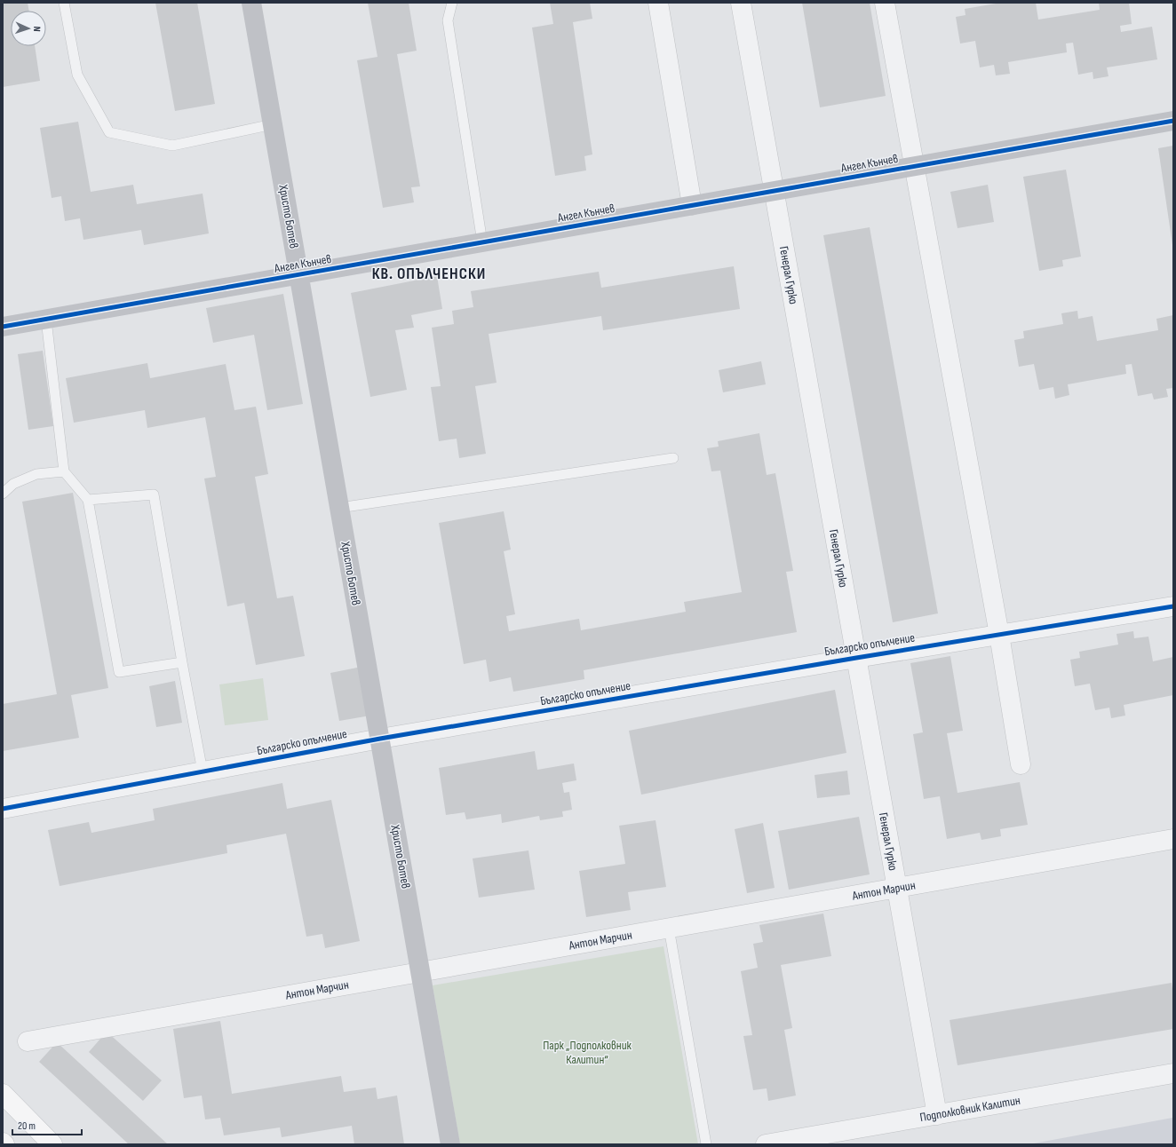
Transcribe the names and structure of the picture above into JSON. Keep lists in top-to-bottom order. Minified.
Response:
{"streets":{"street":["Ангел Кънчев","Христо Ботев","Генерал Гурко","Българско опълчение","Антон Марчин","Подполковник Калитин"]},"crossings":[["Ангел Кънчев","Христо Ботев"],["Ангел Кънчев","Генерал Гурко"],["Христо Ботев","Българско опълчение"],["Христо Ботев","Антон Марчин"],["Генерал Гурко","Българско опълчение"],["Генерал Гурко","Антон Марчин"],["Генерал Гурко","Подполковник Калитин"]],"districts":["КВ. ОПЪЛЧЕНСКИ"],"parks":["Парк „Подполковник Калитин“"],"scale_bar":"20 m","north":"right"}
